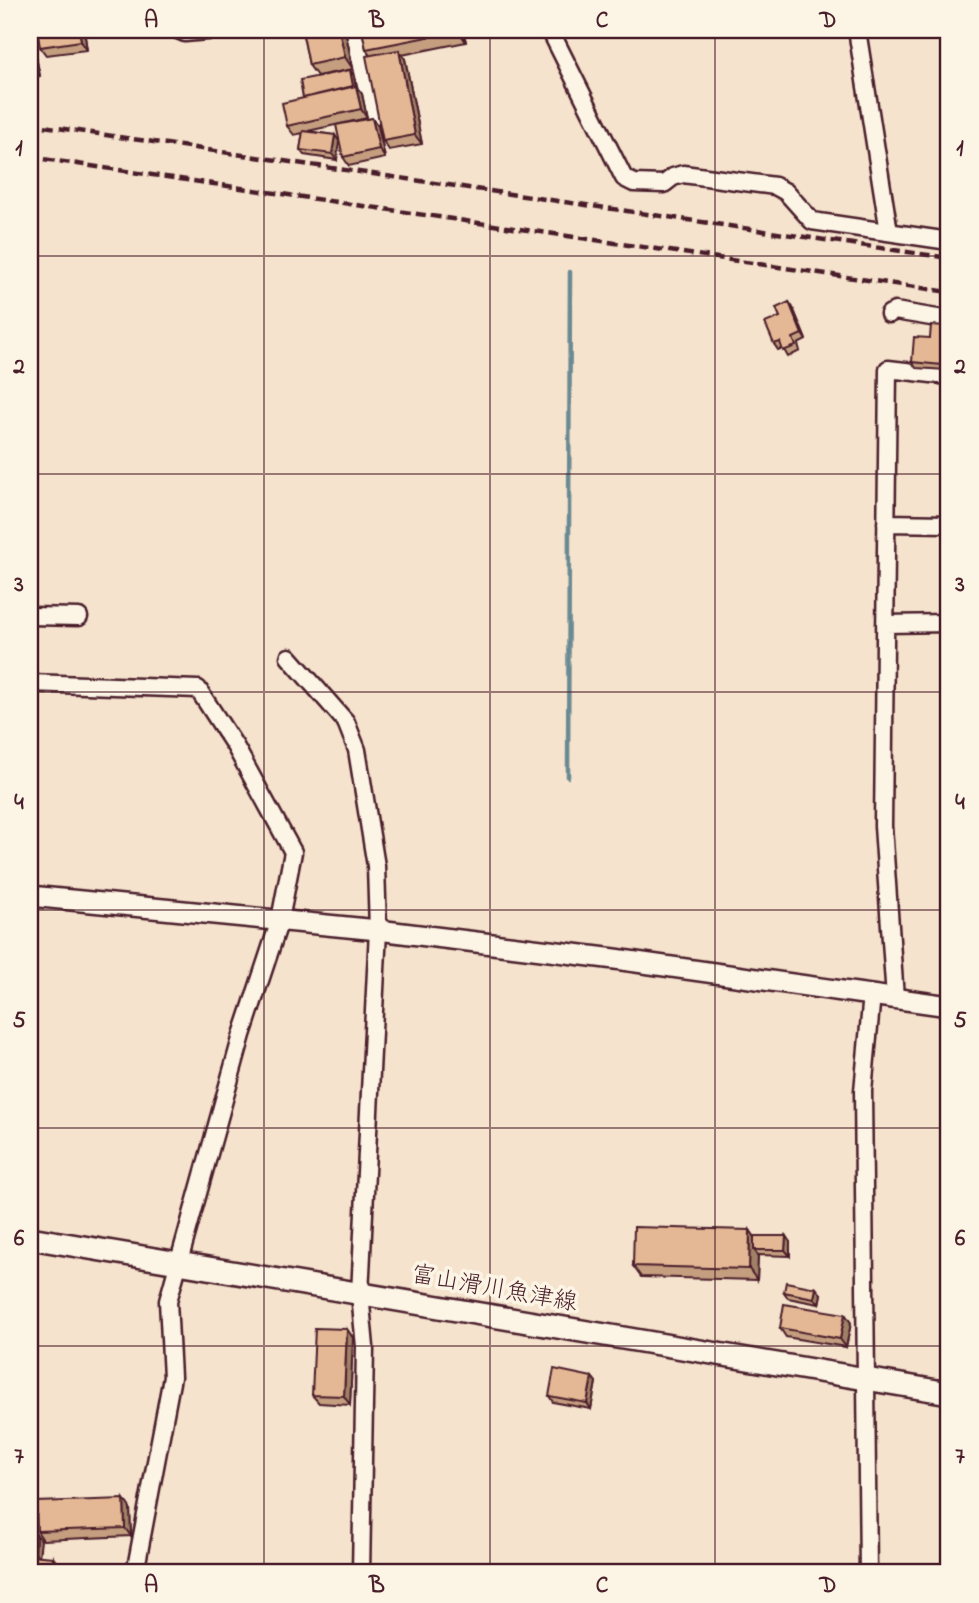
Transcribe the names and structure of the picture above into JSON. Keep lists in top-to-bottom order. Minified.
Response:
{"streets":{"main road":["富山滑川魚津線"]},"grid":{"columns":["A","B","C","D"],"rows":["1","2","3","4","5","6","7"]}}
